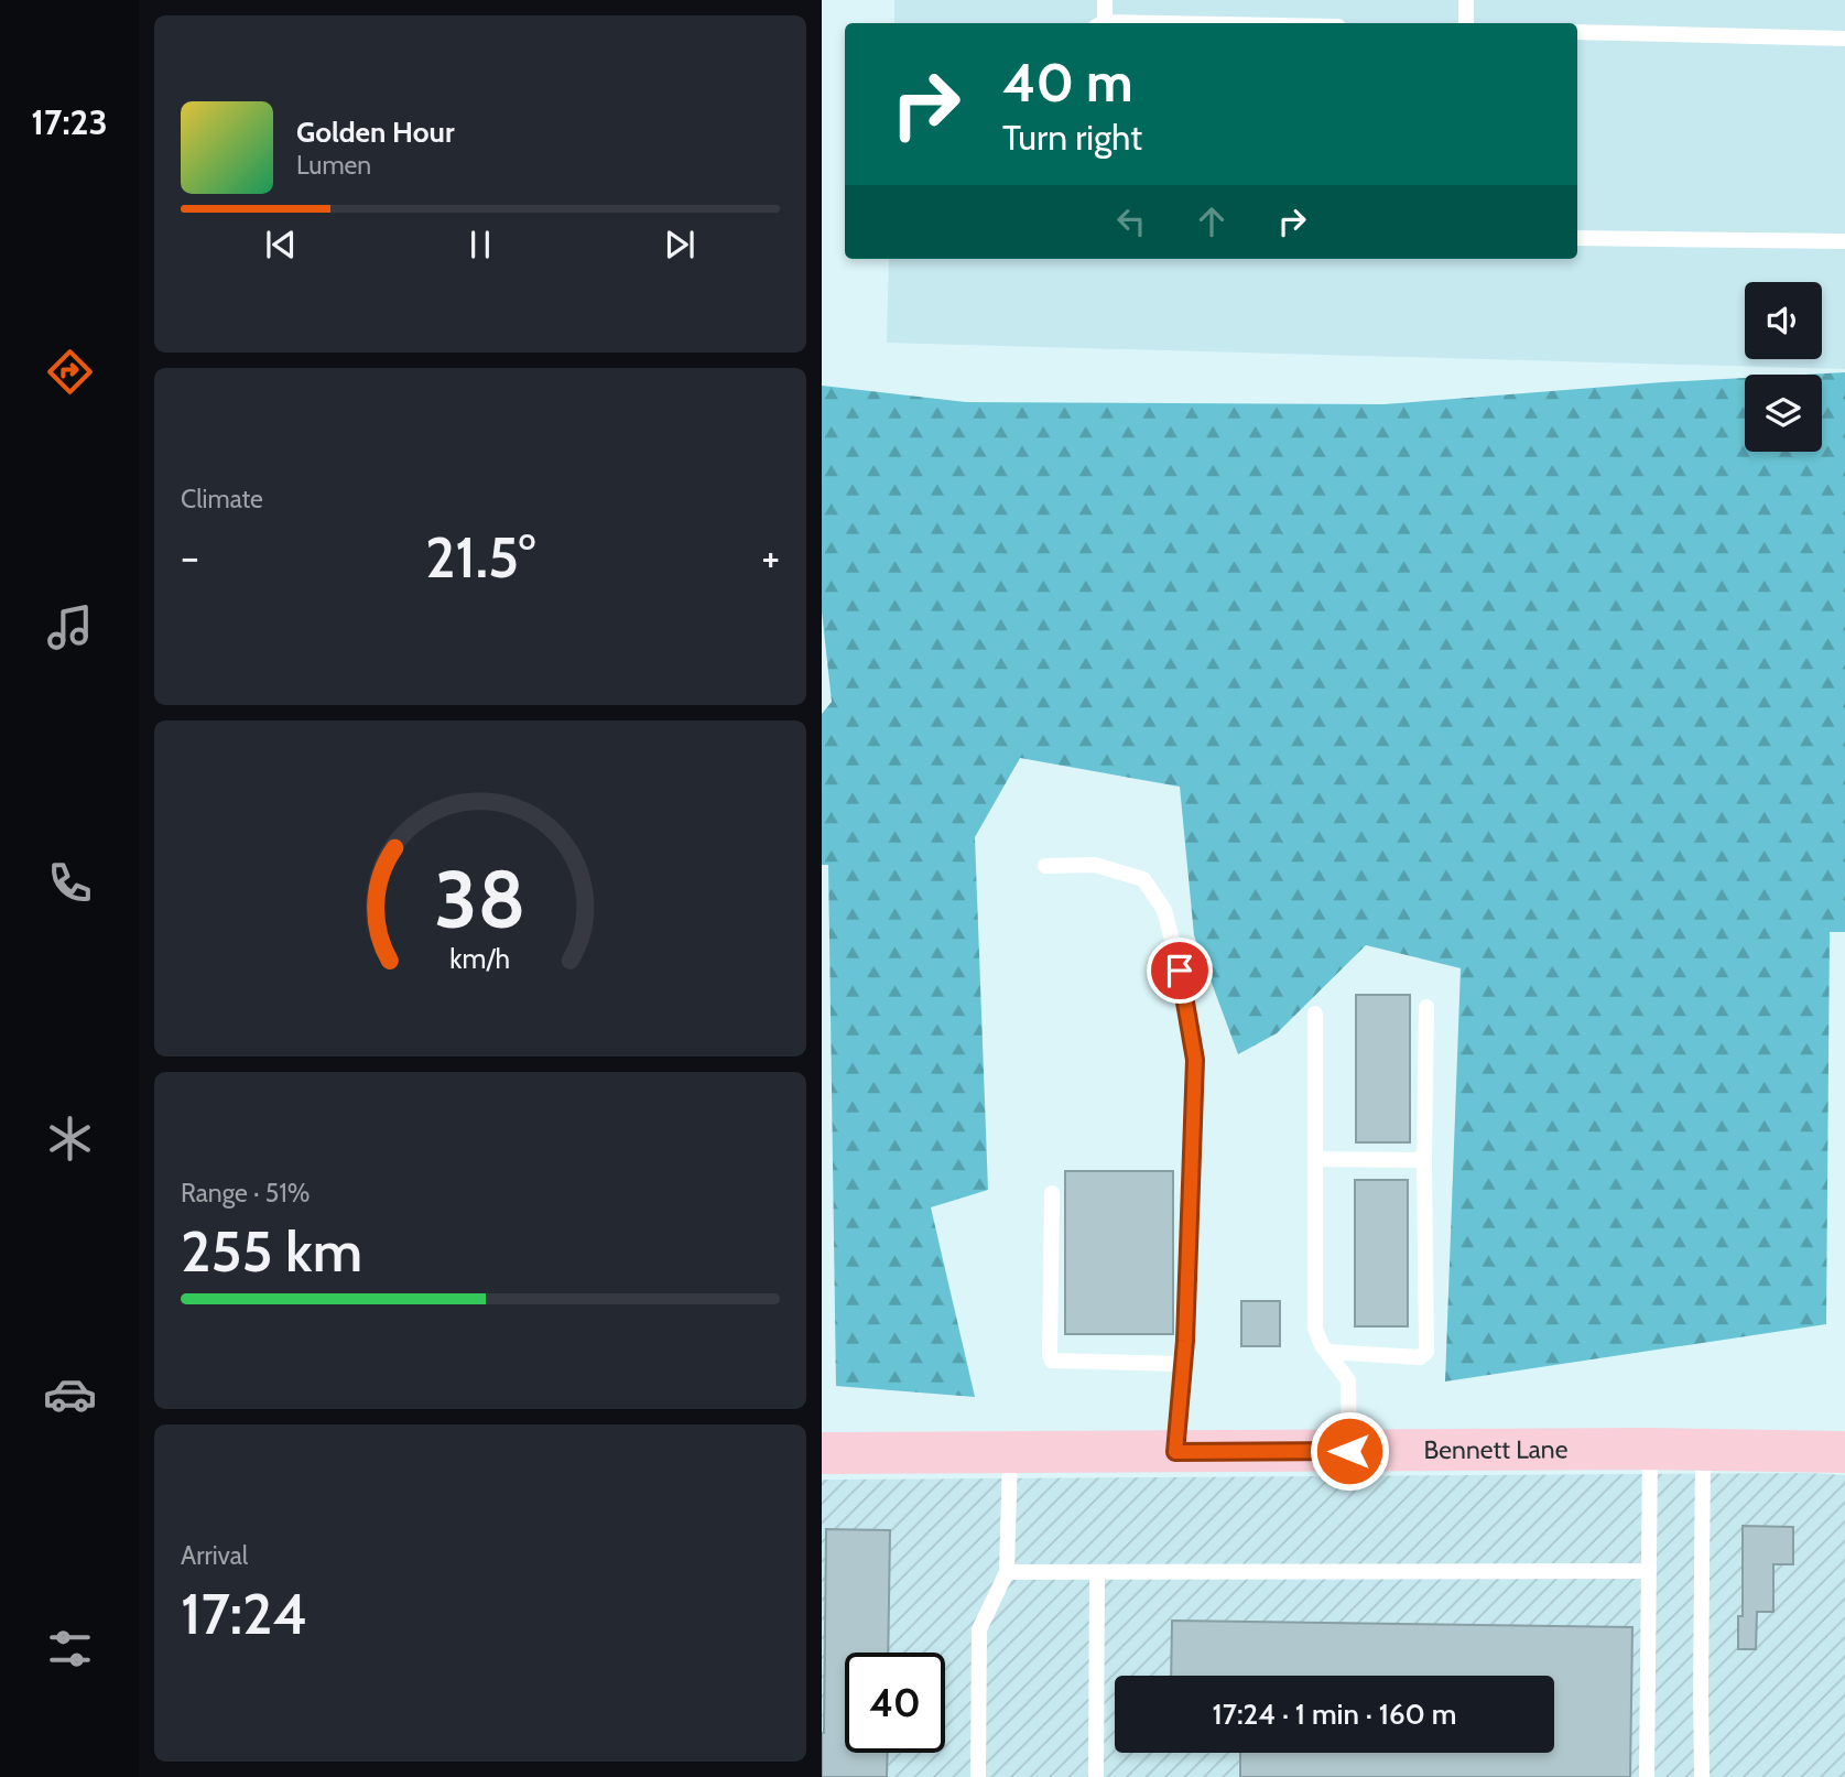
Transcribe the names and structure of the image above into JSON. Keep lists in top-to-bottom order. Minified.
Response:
{"streets":{"street":["Bennett Lane"]},"page":{"tabs":"17:23","turn":["40 m","Turn right"],"song":["Golden Hour","Lumen"],"tile":["Climate",["Range · 51%","255 km"],["Arrival","17:24"]],"heat":["−","21.5°","+"],"limit":"40","trip":"17:24 · 1 min · 160 m","gauge":["38","km/h"]}}
